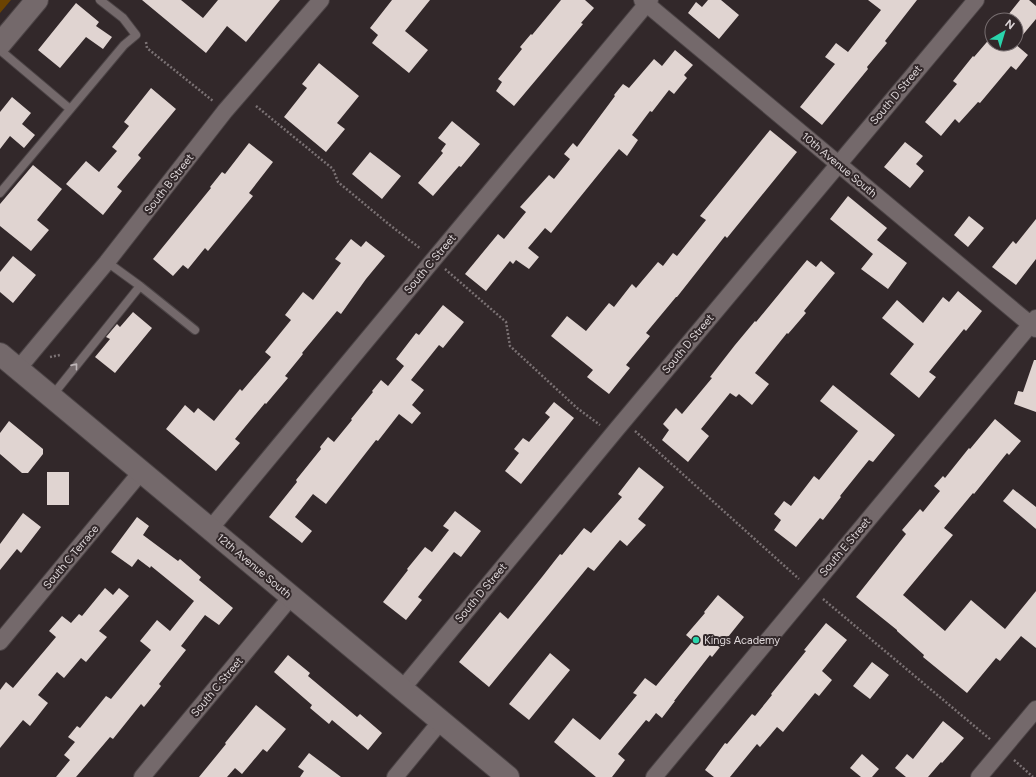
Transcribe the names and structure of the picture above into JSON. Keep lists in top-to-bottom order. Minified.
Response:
{"streets":{"street":["South D Street","10th Avenue South","South B Street","South C Street","South E Street","South C Terrace","12th Avenue South"]},"crossings":[["South D Street","10th Avenue South"],["South D Street","12th Avenue South"],["10th Avenue South","South C Street"],["10th Avenue South","South E Street"],["South B Street","12th Avenue South"],["South C Street","12th Avenue South"],["South C Terrace","12th Avenue South"]],"places":["Kings Academy"],"north":"top right"}
